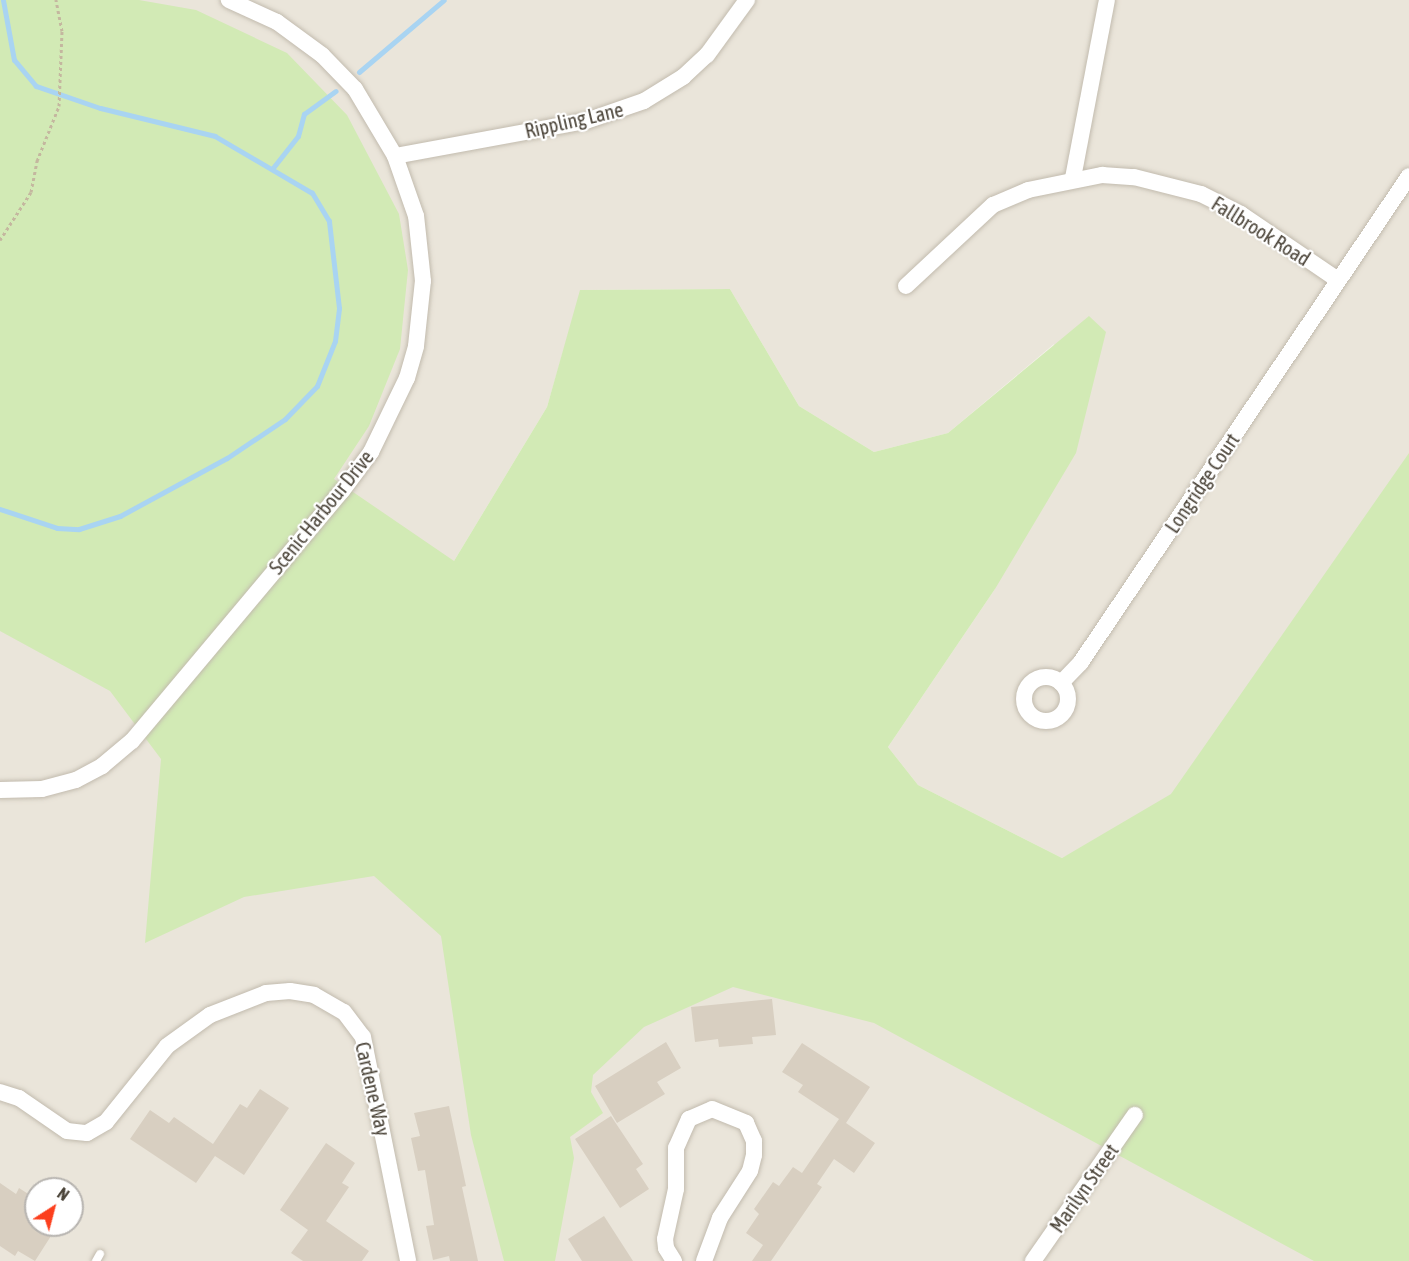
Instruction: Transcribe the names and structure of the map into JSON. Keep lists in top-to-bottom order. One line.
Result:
{"streets":{"street":["Rippling Lane","Fallbrook Road","Longridge Court","Scenic Harbour Drive","Cardene Way","Marilyn Street"]},"crossings":[["Rippling Lane","Scenic Harbour Drive"],["Fallbrook Road","Longridge Court"]],"north":"top right"}
